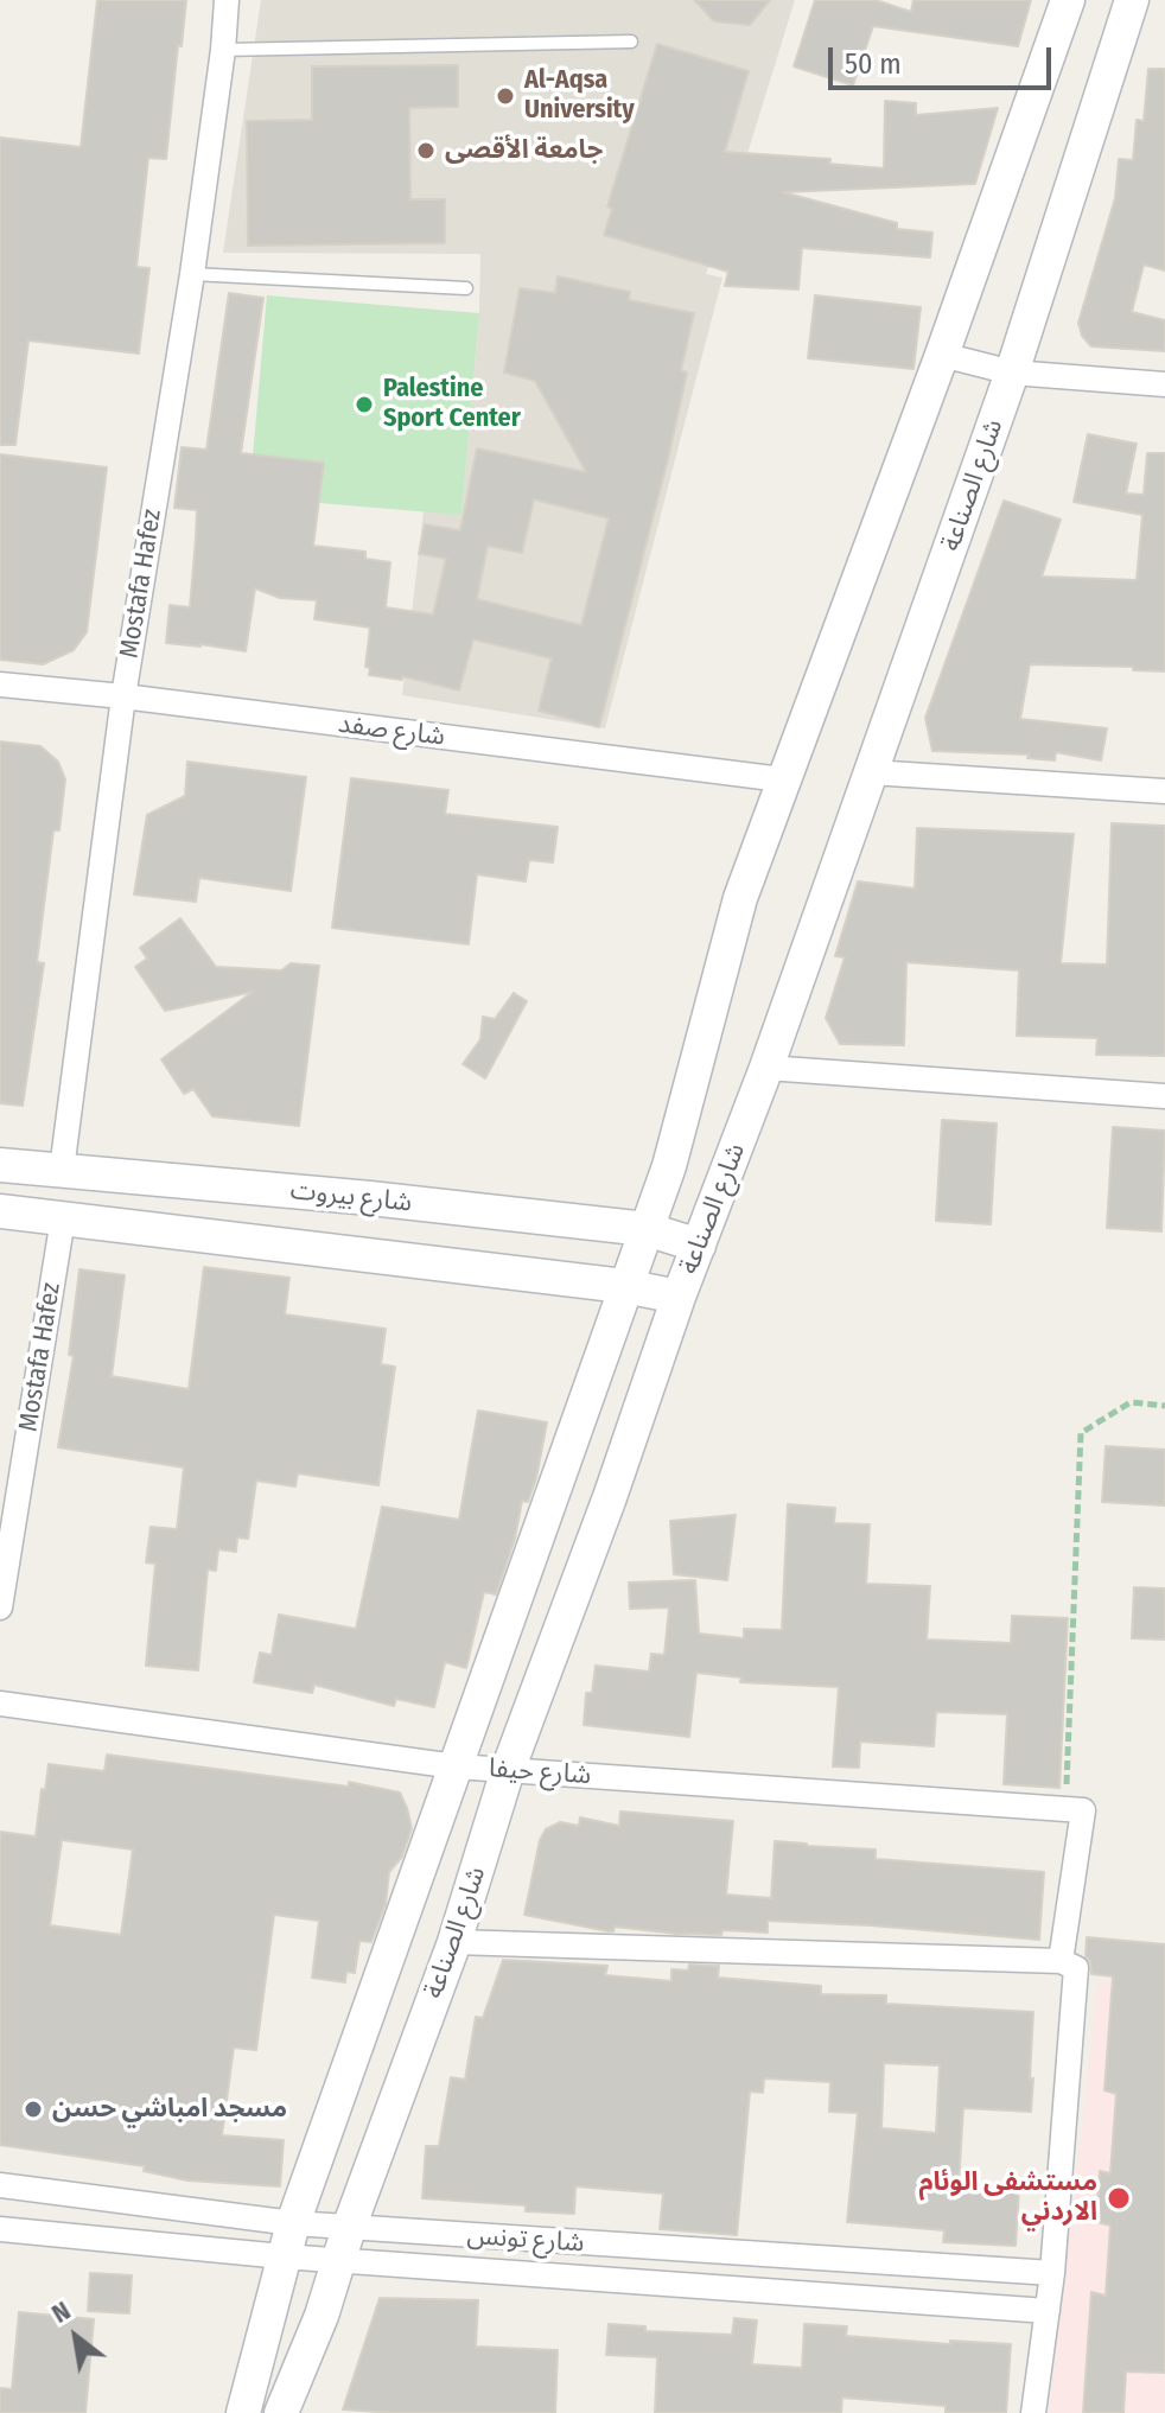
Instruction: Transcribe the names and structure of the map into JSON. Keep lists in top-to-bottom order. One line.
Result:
{"streets":{"main road":["شارع الصناعة","شارع بيروت"],"street":["Mostafa Hafez","شارع صفد","شارع حيفا","شارع تونس"]},"crossings":[["شارع الصناعة","شارع صفد"],["شارع الصناعة","شارع بيروت"],["شارع الصناعة","شارع حيفا"],["شارع الصناعة","شارع تونس"],["Mostafa Hafez","شارع صفد"],["Mostafa Hafez","شارع بيروت"]],"places":["Al-Aqsa University","جامعة الأقصى","Palestine Sport Center","مسجد امباشي حسن","مستشفى الوئام الاردني"],"scale_bar":"50 m","north":"top left"}
